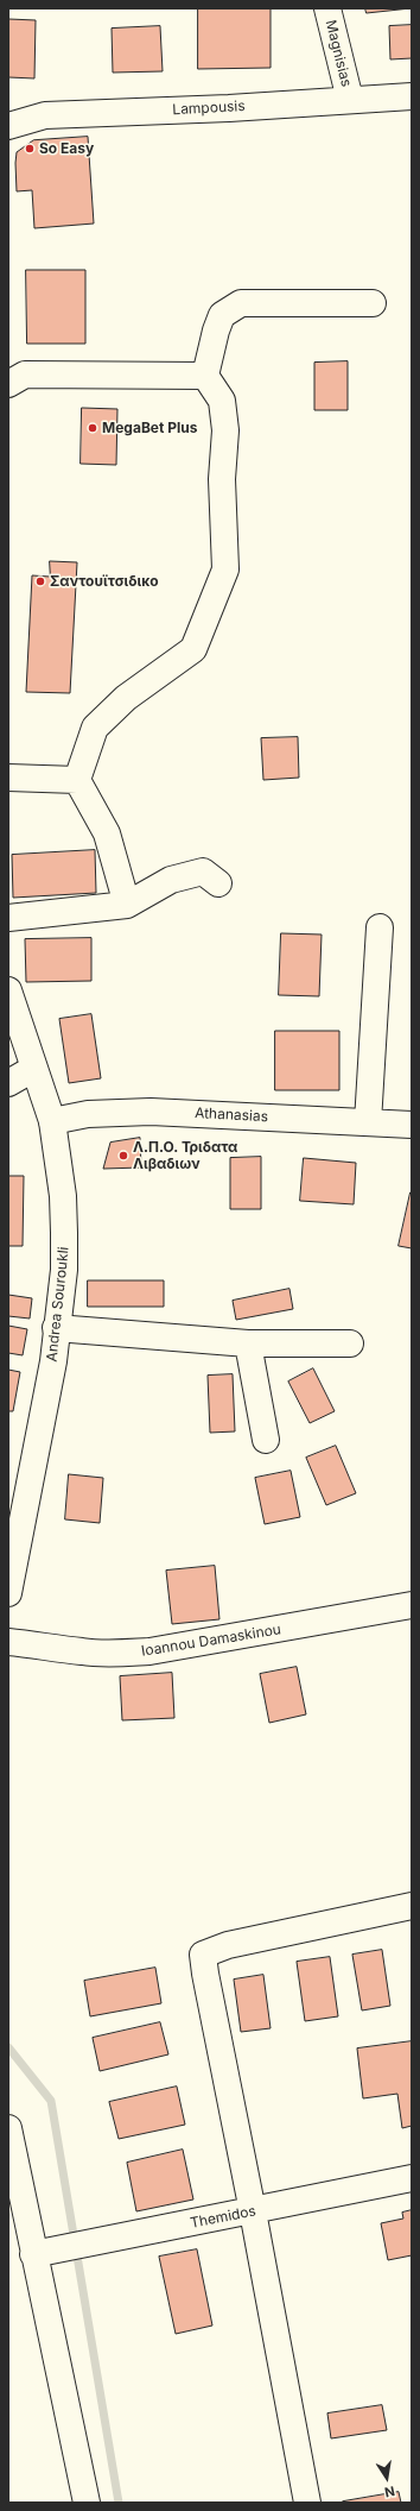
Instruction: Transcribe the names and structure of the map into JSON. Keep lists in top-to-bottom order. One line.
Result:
{"streets":{"street":["Magnisias","Lampousis","Athanasias","Andrea Souroukli","Ioannou Damaskinou","Themidos"]},"crossings":[["Magnisias","Lampousis"],["Athanasias","Andrea Souroukli"]],"places":["So Easy","MegaBet Plus","Σαντουϊτσιδικο","Λ.Π.Ο. Τριδατα Λιβαδιων"],"north":"bottom"}
